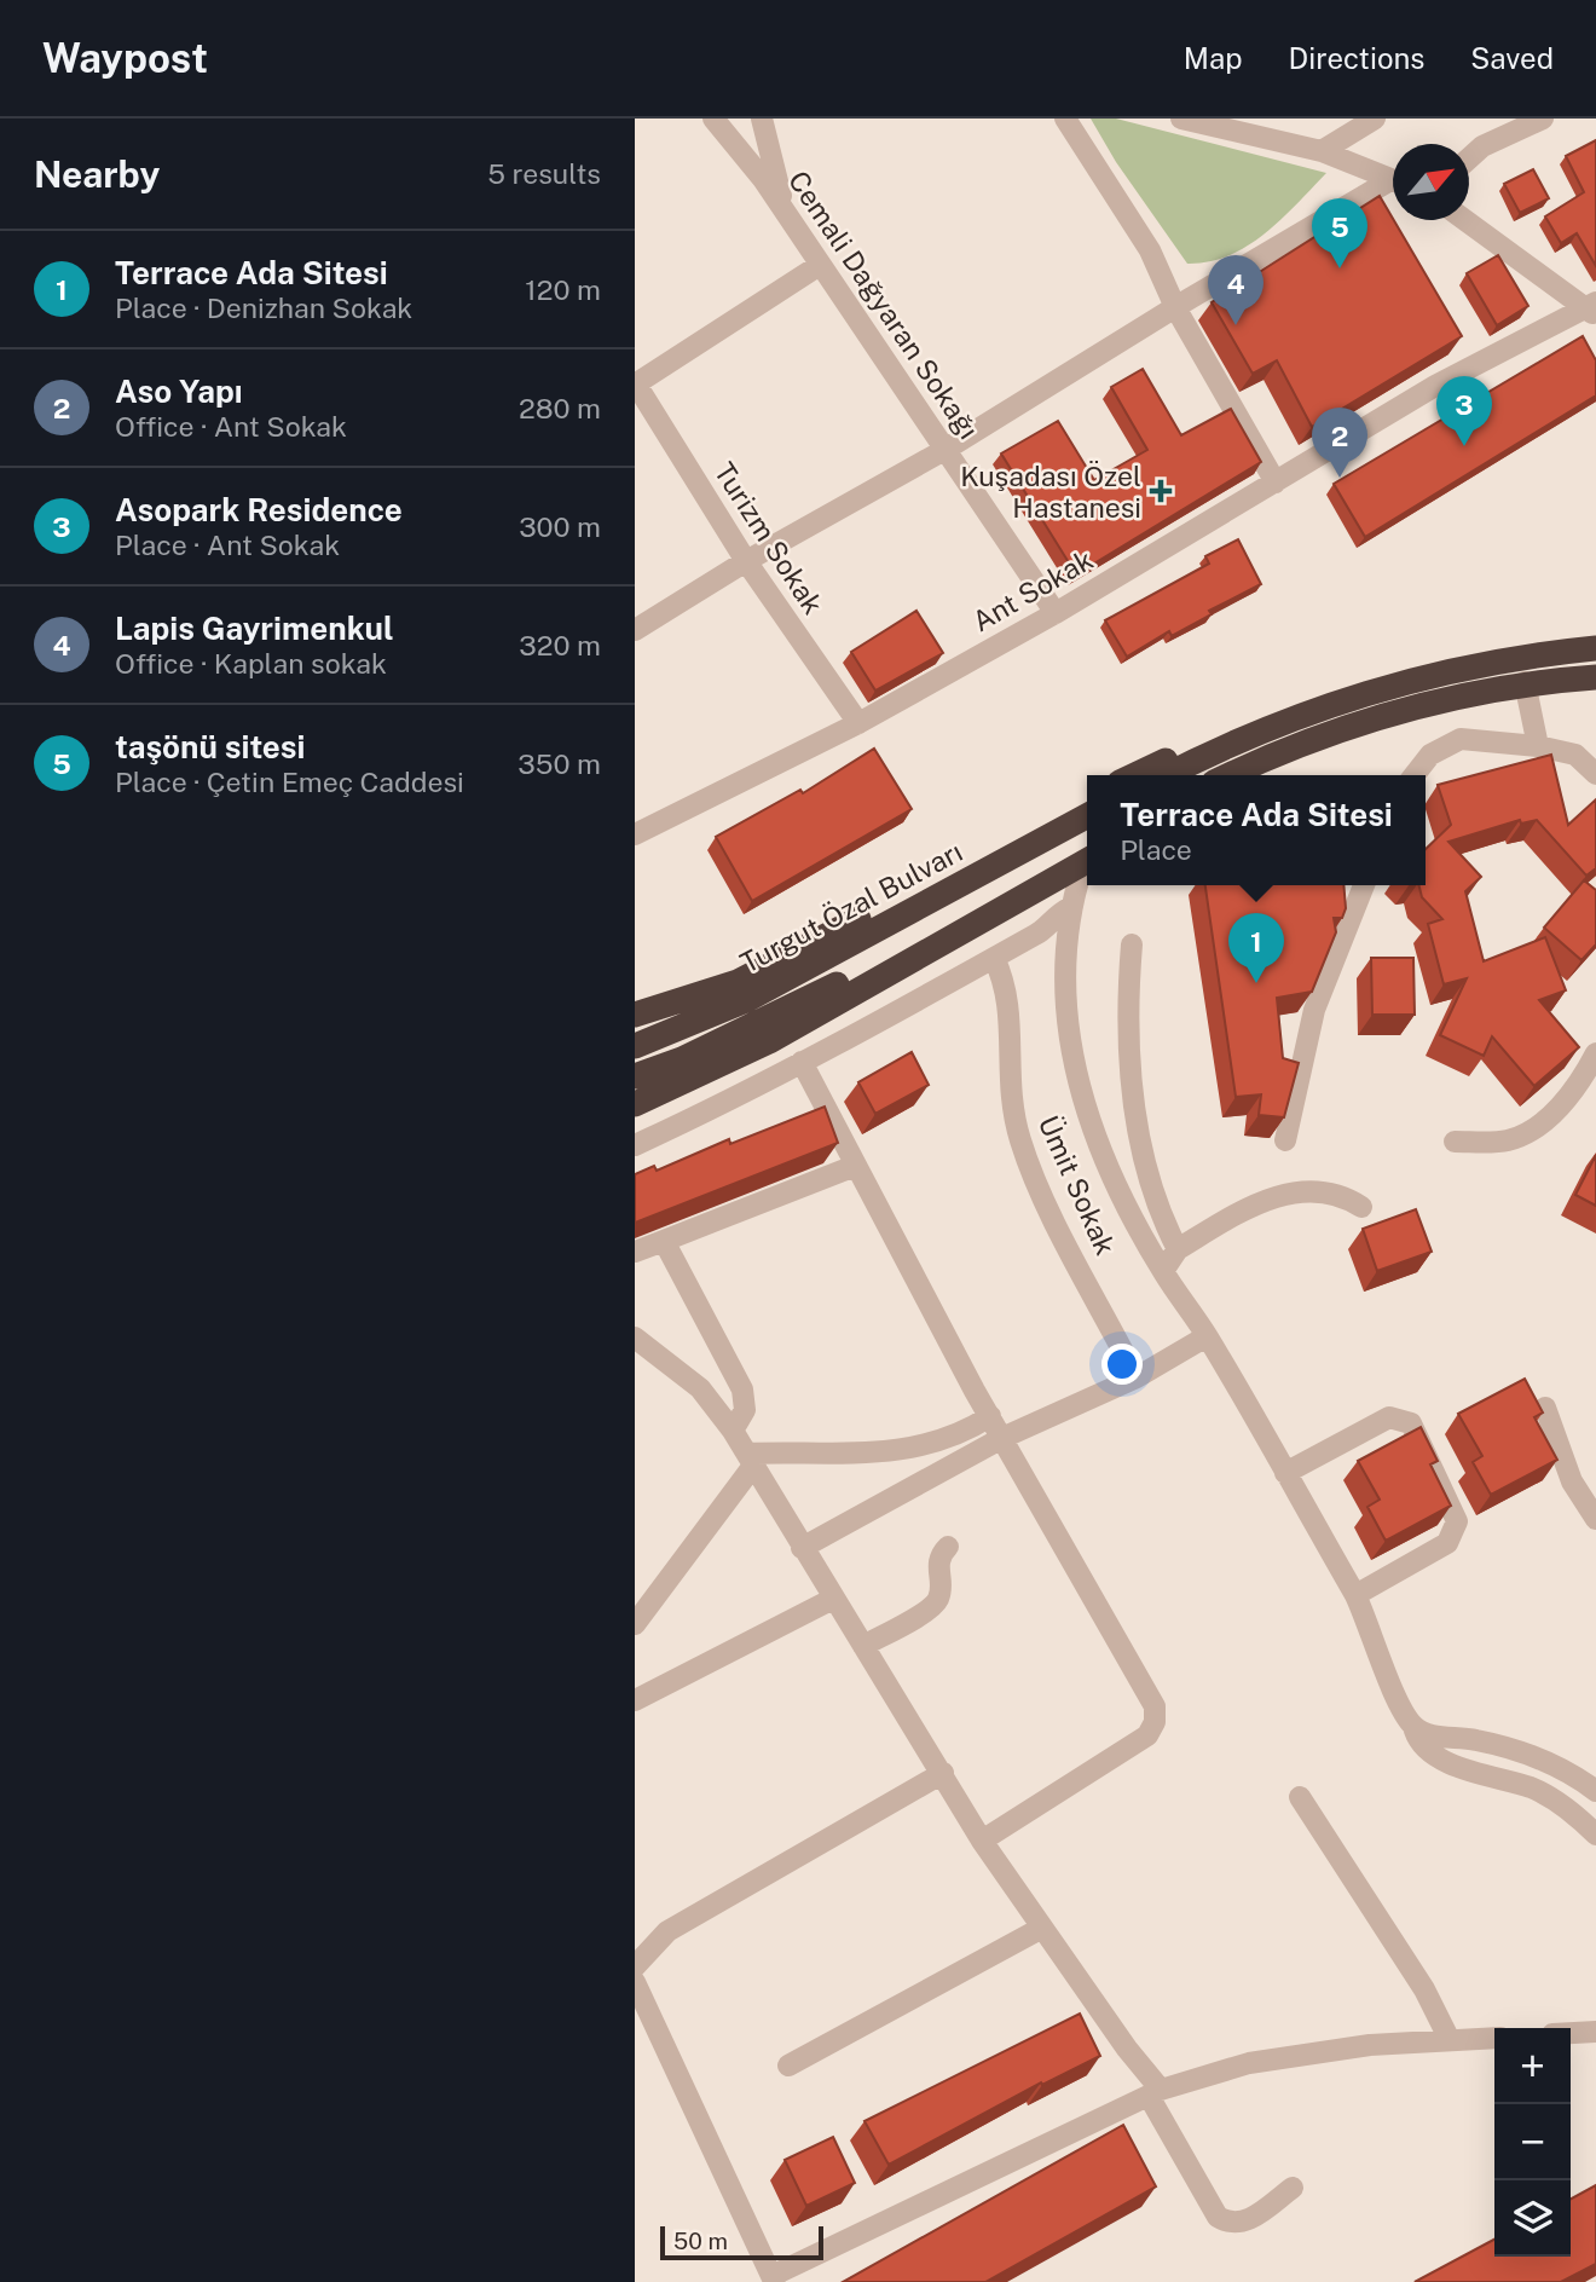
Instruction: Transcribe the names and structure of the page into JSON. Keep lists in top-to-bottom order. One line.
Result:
{"streets":{"highway":["Turgut Özal Bulvarı"],"street":["Cemali Dağyaran Sokağı","Turizm Sokak","Ant Sokak","Ümit Sokak"]},"crossings":[["Cemali Dağyaran Sokağı","Ant Sokak"],["Turizm Sokak","Ant Sokak"]],"places":{"health":["Kuşadası Özel Hastanesi"]},"scale_bar":"50 m","north":"top right","page":{"header":"Waypost","nav":["Map","Directions","Saved"],"heading":["Nearby","5 results"],"pins":["5","4","3","2","1"],"list":[{"mark":"1","name":"Terrace Ada Sitesi","note":"Place · Denizhan Sokak","value":"120 m"},{"mark":"2","name":"Aso Yapı","note":"Office · Ant Sokak","value":"280 m"},{"mark":"3","name":"Asopark Residence","note":"Place · Ant Sokak","value":"300 m"},{"mark":"4","name":"Lapis Gayrimenkul","note":"Office · Kaplan sokak","value":"320 m"},{"mark":"5","name":"taşönü sitesi","note":"Place · Çetin Emeç Caddesi","value":"350 m"}],"popup":["Terrace Ada Sitesi","Place"],"map_buttons":["+","−"],"scale":"50 m"}}
